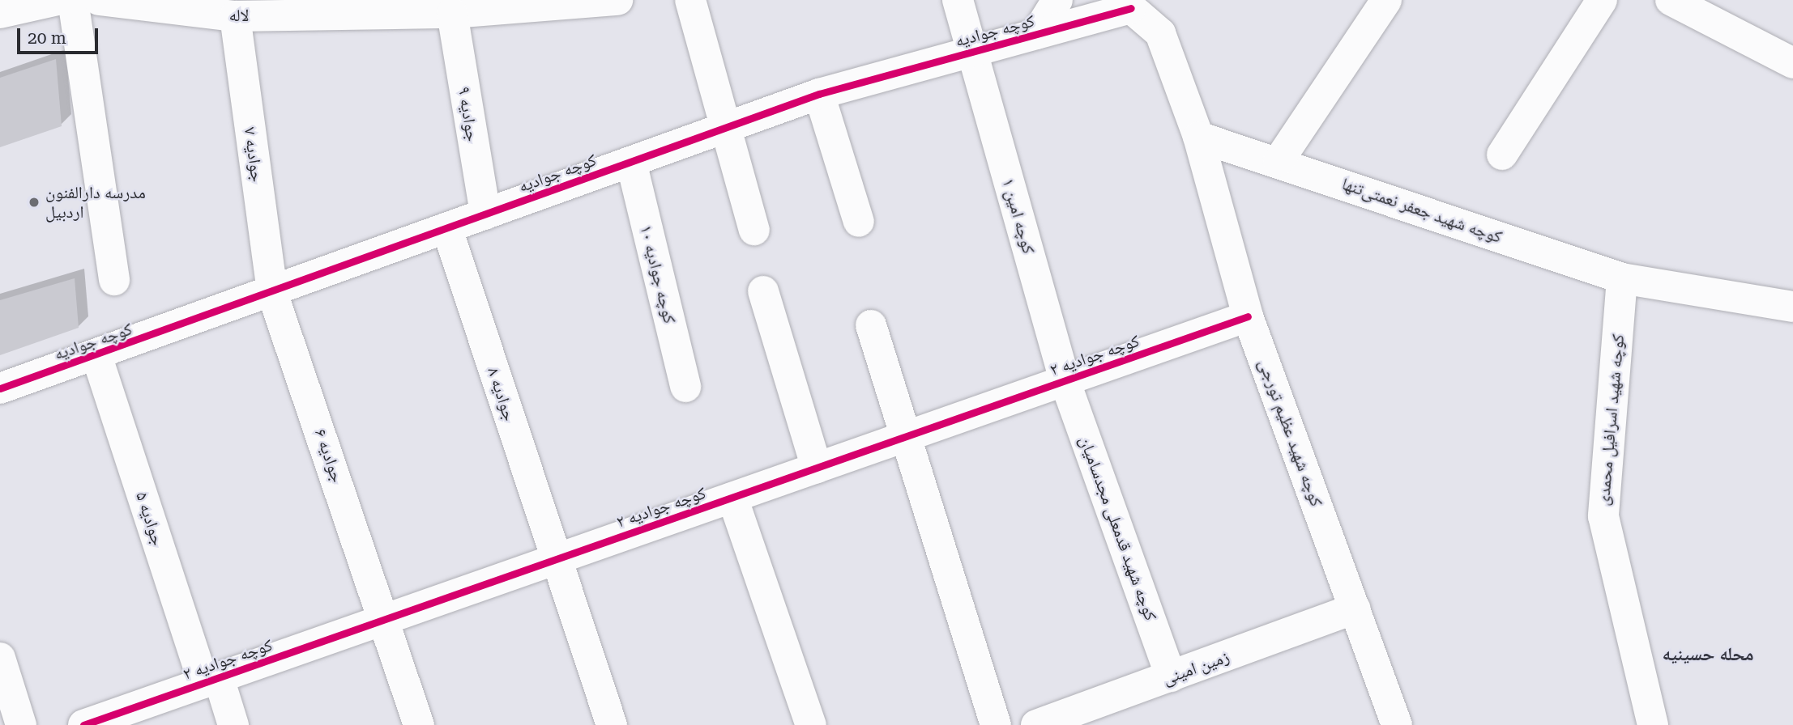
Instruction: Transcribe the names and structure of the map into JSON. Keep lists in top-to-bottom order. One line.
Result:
{"streets":{"street":["لاله","کوچه جوادیه","جوادیه ۹","جوادیه ۷","کوچه شهید جعفر نعمتی‌تنها","کوچه امین ۱","کوچه جوادیه ۱۰","کوچه جوادیه ۲","جوادیه ۸","کوچه شهید اسرافیل محمدی","کوچه شهید عظیم تورجی","جوادیه ۶","جوادیه ۵","کوچه شهید قدمعلی مجدسامیان","زمین امینی"]},"crossings":[["لاله","جوادیه ۹"],["لاله","جوادیه ۷"],["کوچه جوادیه","جوادیه ۹"],["کوچه جوادیه","جوادیه ۷"],["کوچه جوادیه","کوچه امین ۱"],["کوچه جوادیه","کوچه جوادیه ۱۰"],["کوچه جوادیه","جوادیه ۸"],["کوچه جوادیه","جوادیه ۶"],["کوچه جوادیه","جوادیه ۵"],["جوادیه ۷","جوادیه ۶"],["کوچه شهید جعفر نعمتی‌تنها","کوچه شهید اسرافیل محمدی"],["کوچه شهید جعفر نعمتی‌تنها","کوچه شهید عظیم تورجی"],["کوچه امین ۱","کوچه جوادیه ۲"],["کوچه امین ۱","کوچه شهید قدمعلی مجدسامیان"],["کوچه جوادیه ۲","جوادیه ۸"],["کوچه جوادیه ۲","کوچه شهید عظیم تورجی"],["کوچه جوادیه ۲","جوادیه ۶"],["کوچه جوادیه ۲","جوادیه ۵"],["کوچه جوادیه ۲","کوچه شهید قدمعلی مجدسامیان"],["کوچه شهید عظیم تورجی","زمین امینی"],["کوچه شهید قدمعلی مجدسامیان","زمین امینی"]],"districts":["محله حسینیه"],"places":["مدرسه دارالفنون اردبیل"],"scale_bar":"20 m"}
